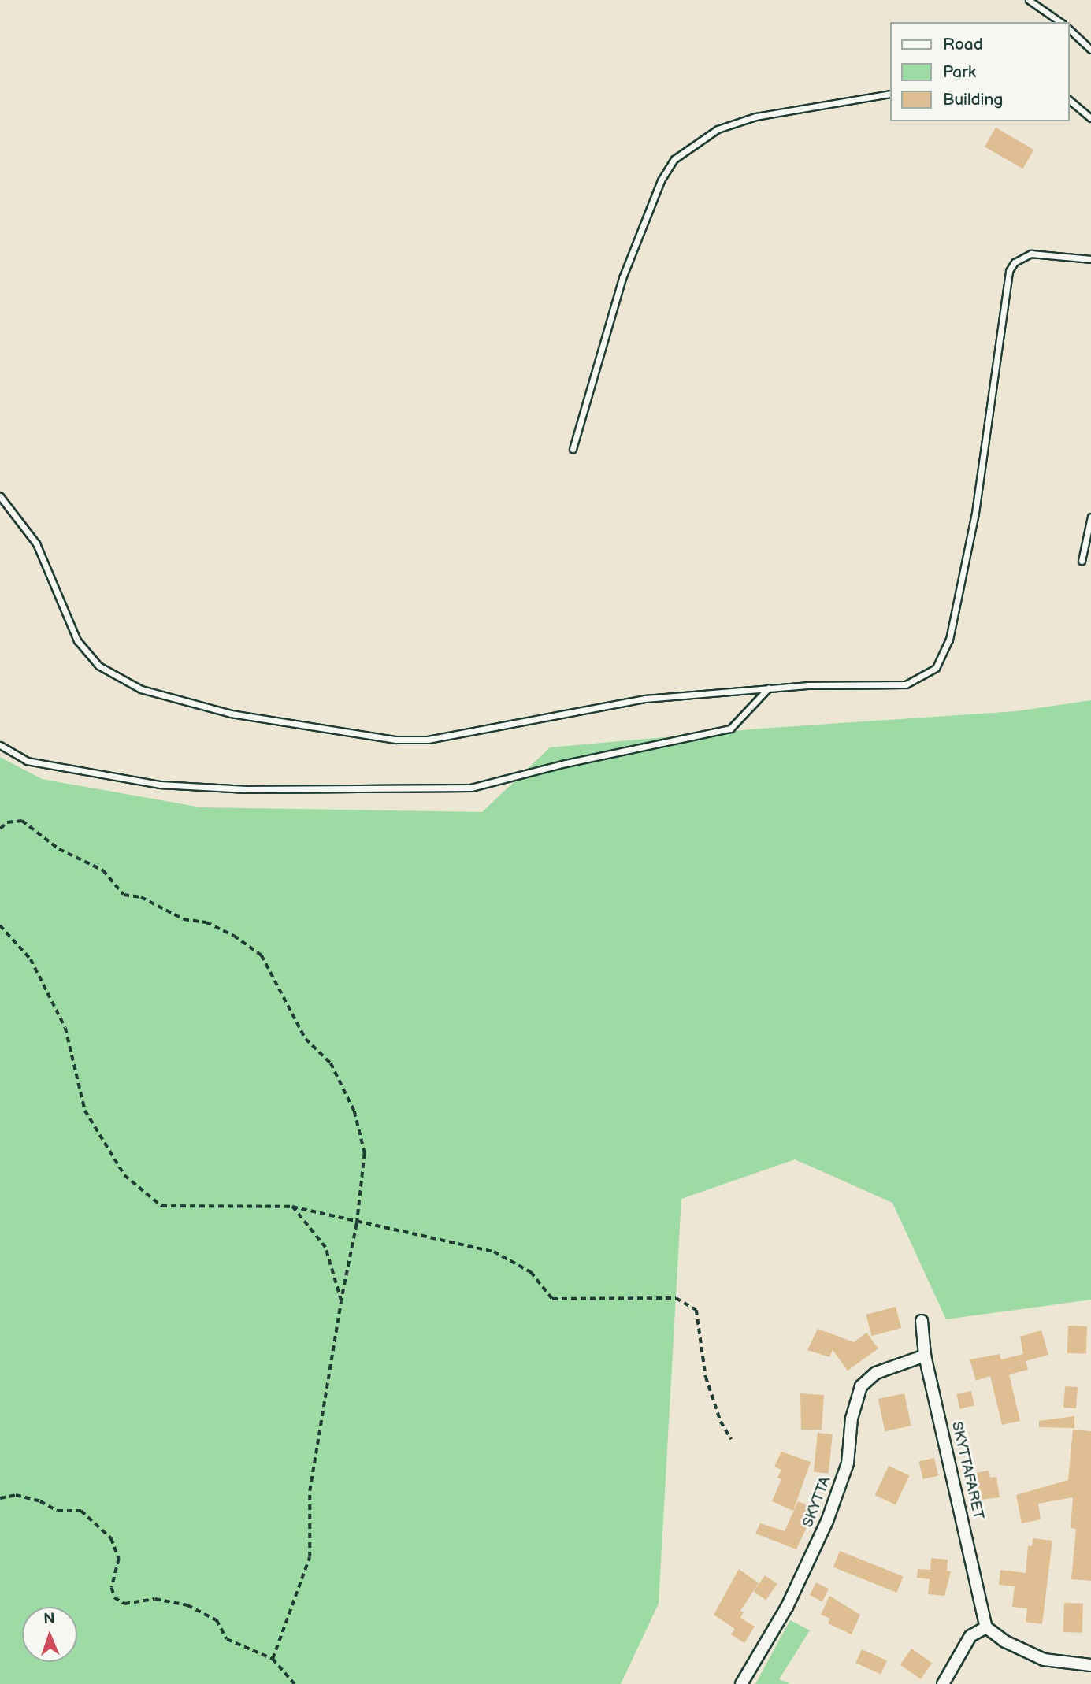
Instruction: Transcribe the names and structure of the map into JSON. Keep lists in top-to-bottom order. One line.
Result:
{"streets":{"street":["SKYTTAFARET","SKYTTA"]},"crossings":[["SKYTTAFARET","SKYTTA"]],"legend":["Road","Park","Building"],"north":"top"}
